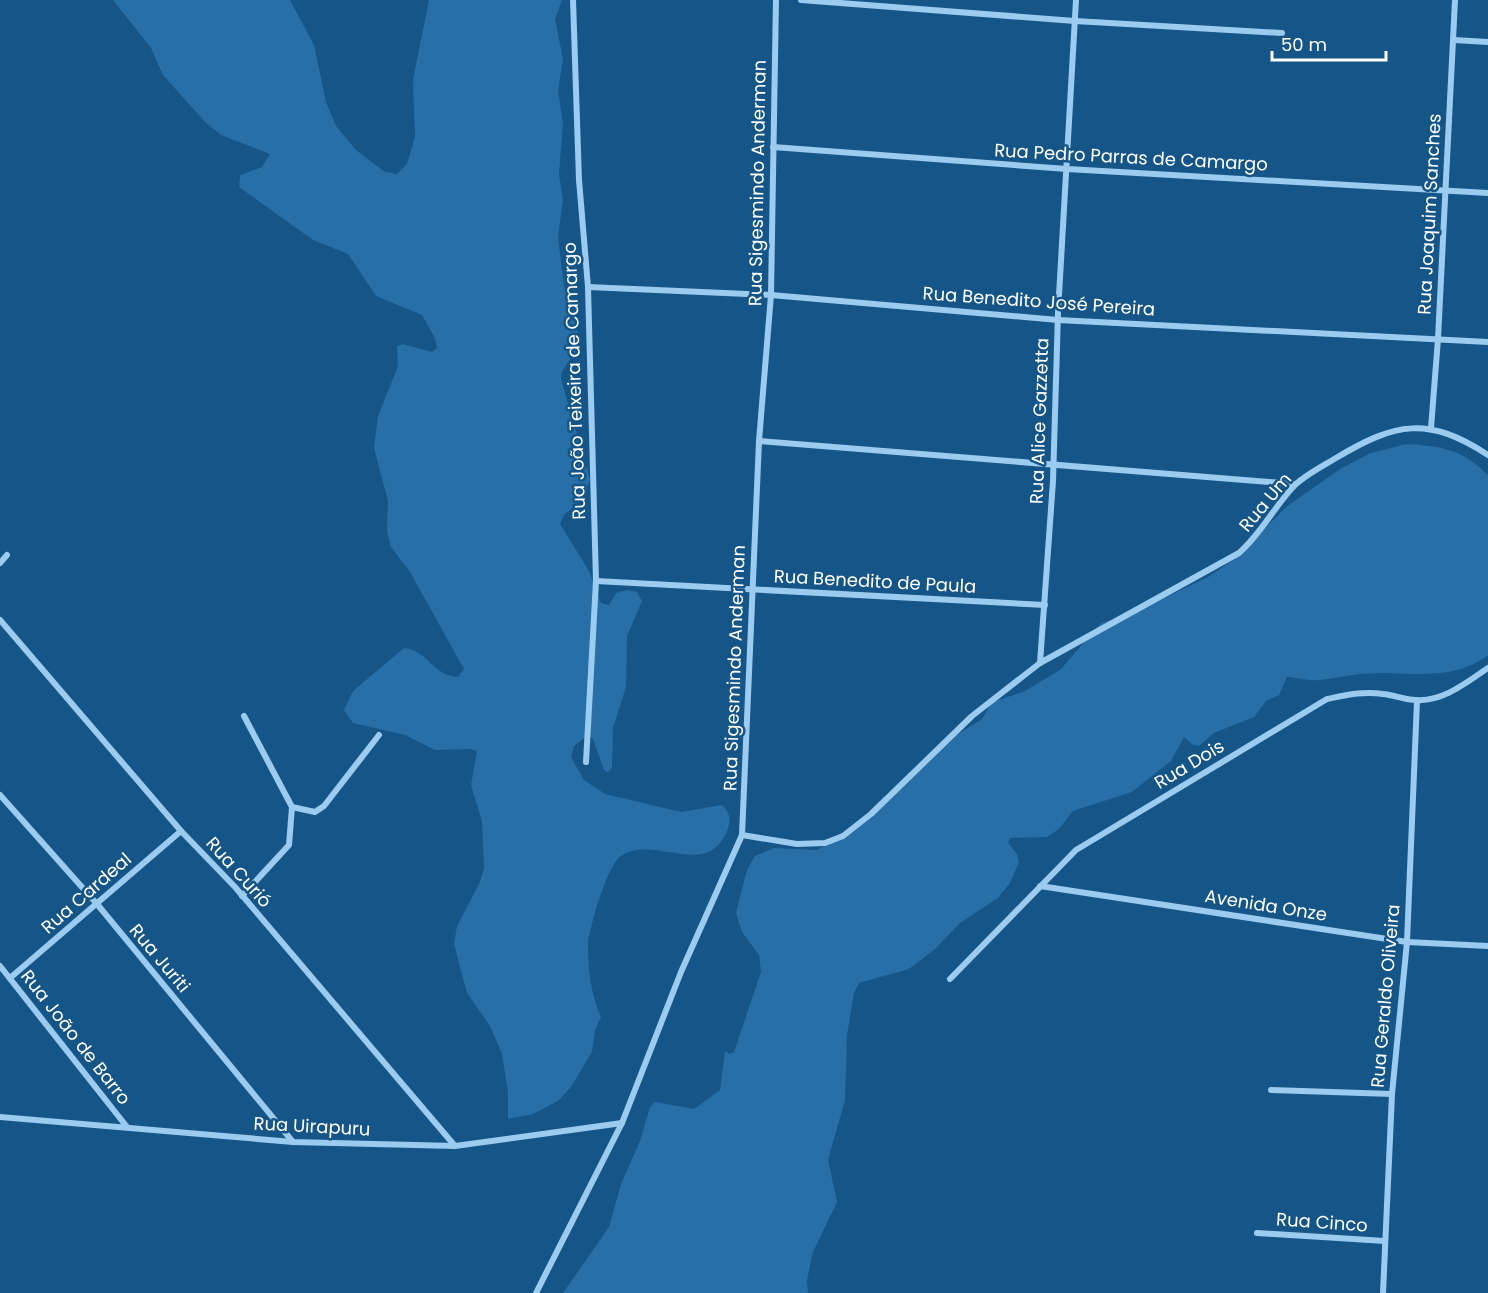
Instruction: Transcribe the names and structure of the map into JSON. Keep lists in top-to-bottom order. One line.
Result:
{"streets":{"street":["Rua Pedro Parras de Camargo","Rua Sigesmindo Anderman","Rua Joaquim Sanches","Rua Benedito José Pereira","Rua João Teixeira de Camargo","Rua Alice Gazzetta","Rua Um","Rua Benedito de Paula","Rua Dois","Rua Curió","Rua Cardeal","Avenida Onze","Rua Juriti","Rua Geraldo Oliveira","Rua João de Barro","Rua Uirapuru","Rua Cinco"]},"crossings":[["Rua Pedro Parras de Camargo","Rua Sigesmindo Anderman"],["Rua Pedro Parras de Camargo","Rua Joaquim Sanches"],["Rua Pedro Parras de Camargo","Rua Alice Gazzetta"],["Rua Sigesmindo Anderman","Rua Benedito José Pereira"],["Rua Sigesmindo Anderman","Rua Um"],["Rua Sigesmindo Anderman","Rua Benedito de Paula"],["Rua Sigesmindo Anderman","Rua Uirapuru"],["Rua Joaquim Sanches","Rua Benedito José Pereira"],["Rua Joaquim Sanches","Rua Um"],["Rua Benedito José Pereira","Rua João Teixeira de Camargo"],["Rua Benedito José Pereira","Rua Alice Gazzetta"],["Rua João Teixeira de Camargo","Rua Benedito de Paula"],["Rua Alice Gazzetta","Rua Um"],["Rua Alice Gazzetta","Rua Benedito de Paula"],["Rua Dois","Avenida Onze"],["Rua Dois","Rua Geraldo Oliveira"],["Rua Curió","Rua Cardeal"],["Rua Curió","Rua Uirapuru"],["Rua Cardeal","Rua Juriti"],["Rua Cardeal","Rua João de Barro"],["Avenida Onze","Rua Geraldo Oliveira"],["Rua Juriti","Rua Uirapuru"],["Rua Geraldo Oliveira","Rua Cinco"],["Rua João de Barro","Rua Uirapuru"]],"scale_bar":"50 m"}
